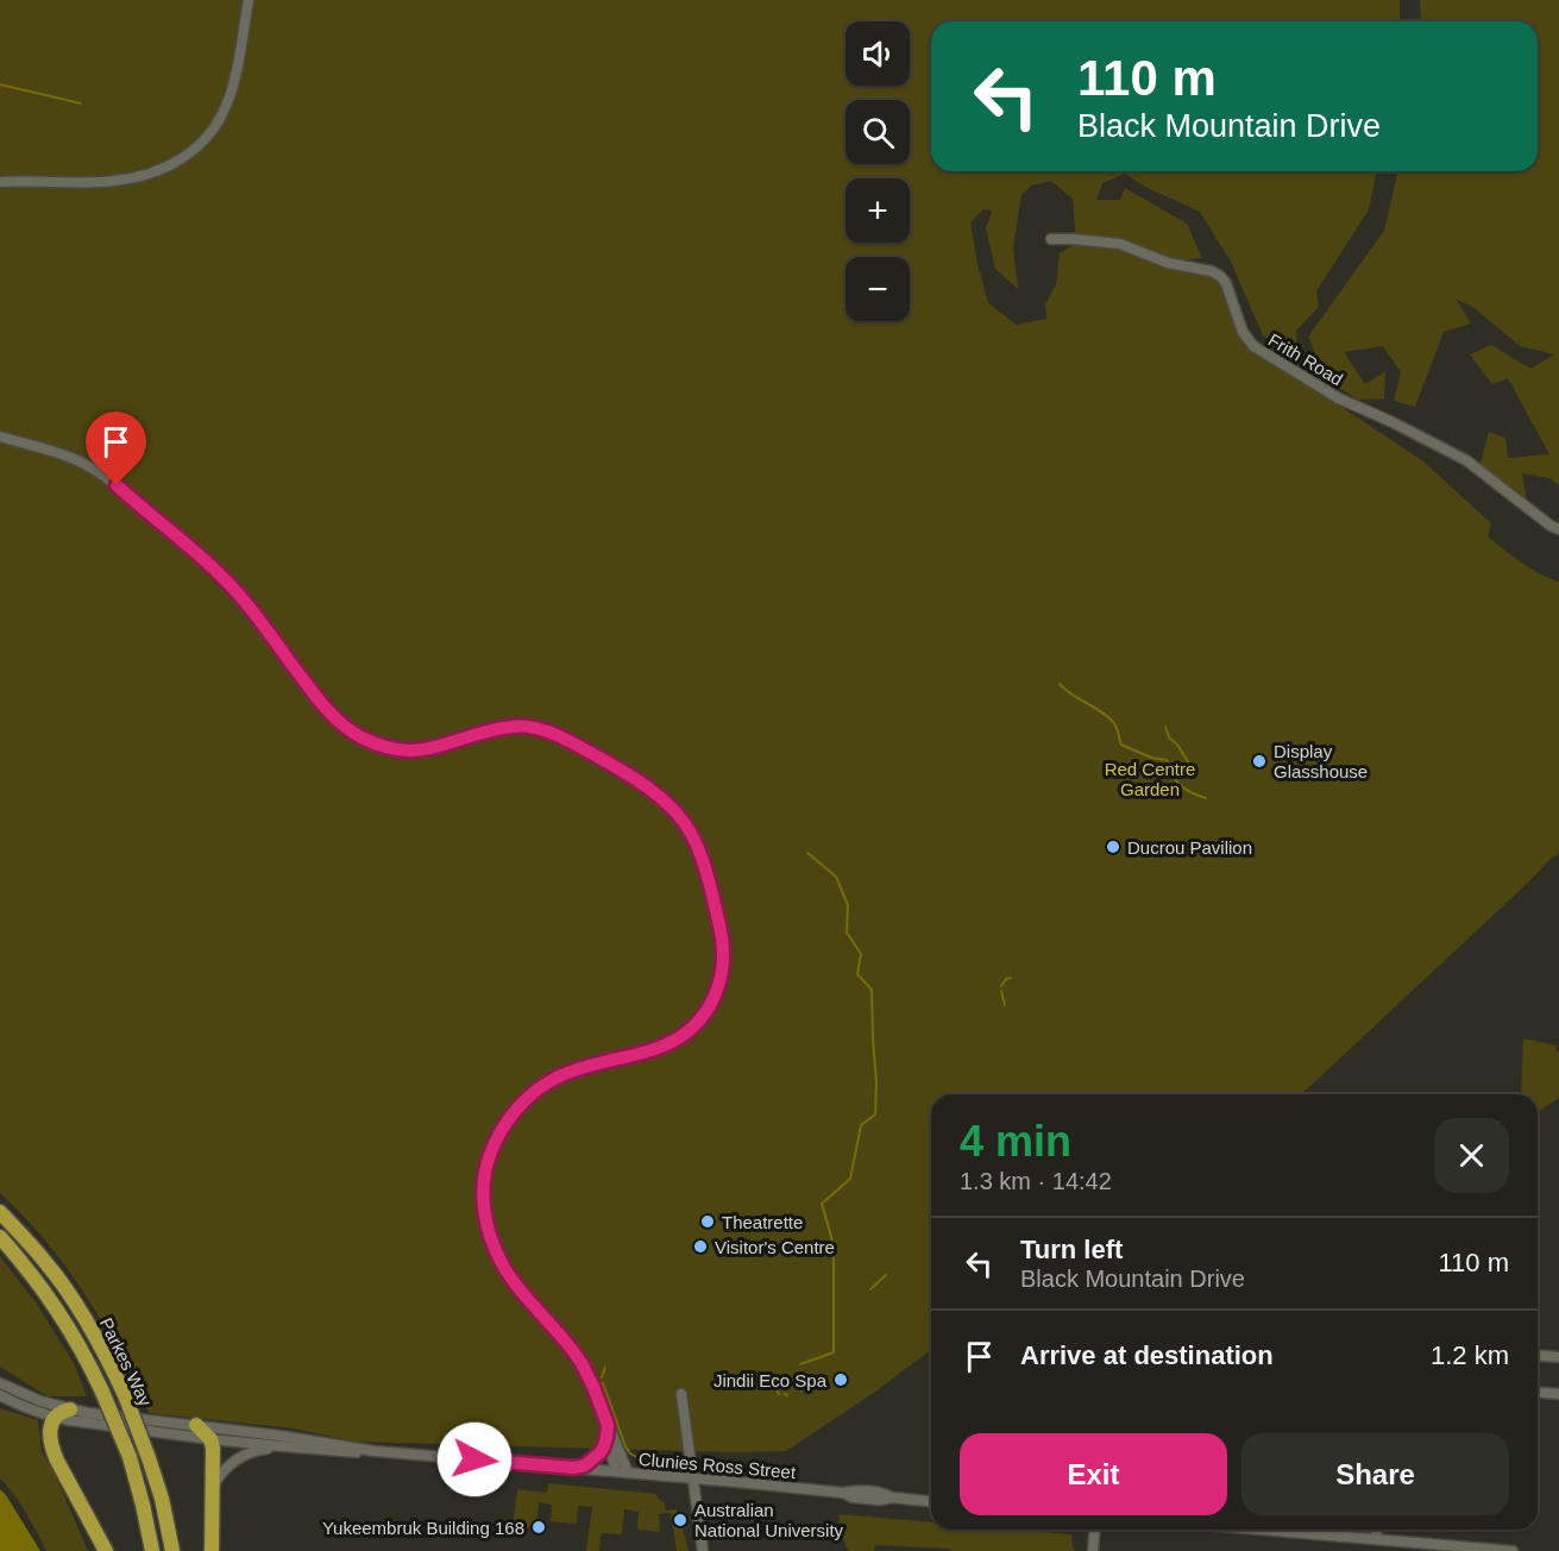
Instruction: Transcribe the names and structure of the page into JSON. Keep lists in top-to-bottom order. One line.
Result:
{"streets":{"highway":["Parkes Way"],"street":["Frith Road","Clunies Ross Street"]},"parks":["Red Centre Garden"],"places":["Display Glasshouse","Ducrou Pavilion","Theatrette","Visitor's Centre","Jindii Eco Spa","Australian National University","Yukeembruk Building 168"],"page":{"map_buttons":["+","−"],"turn":["110 m","Black Mountain Drive"],"heading":["4 min","1.3 km · 14:42"],"list":[{"name":"Turn left","note":"Black Mountain Drive","value":"110 m"},{"name":"Arrive at destination","value":"1.2 km"}],"buttons":["Exit","Share"]}}
